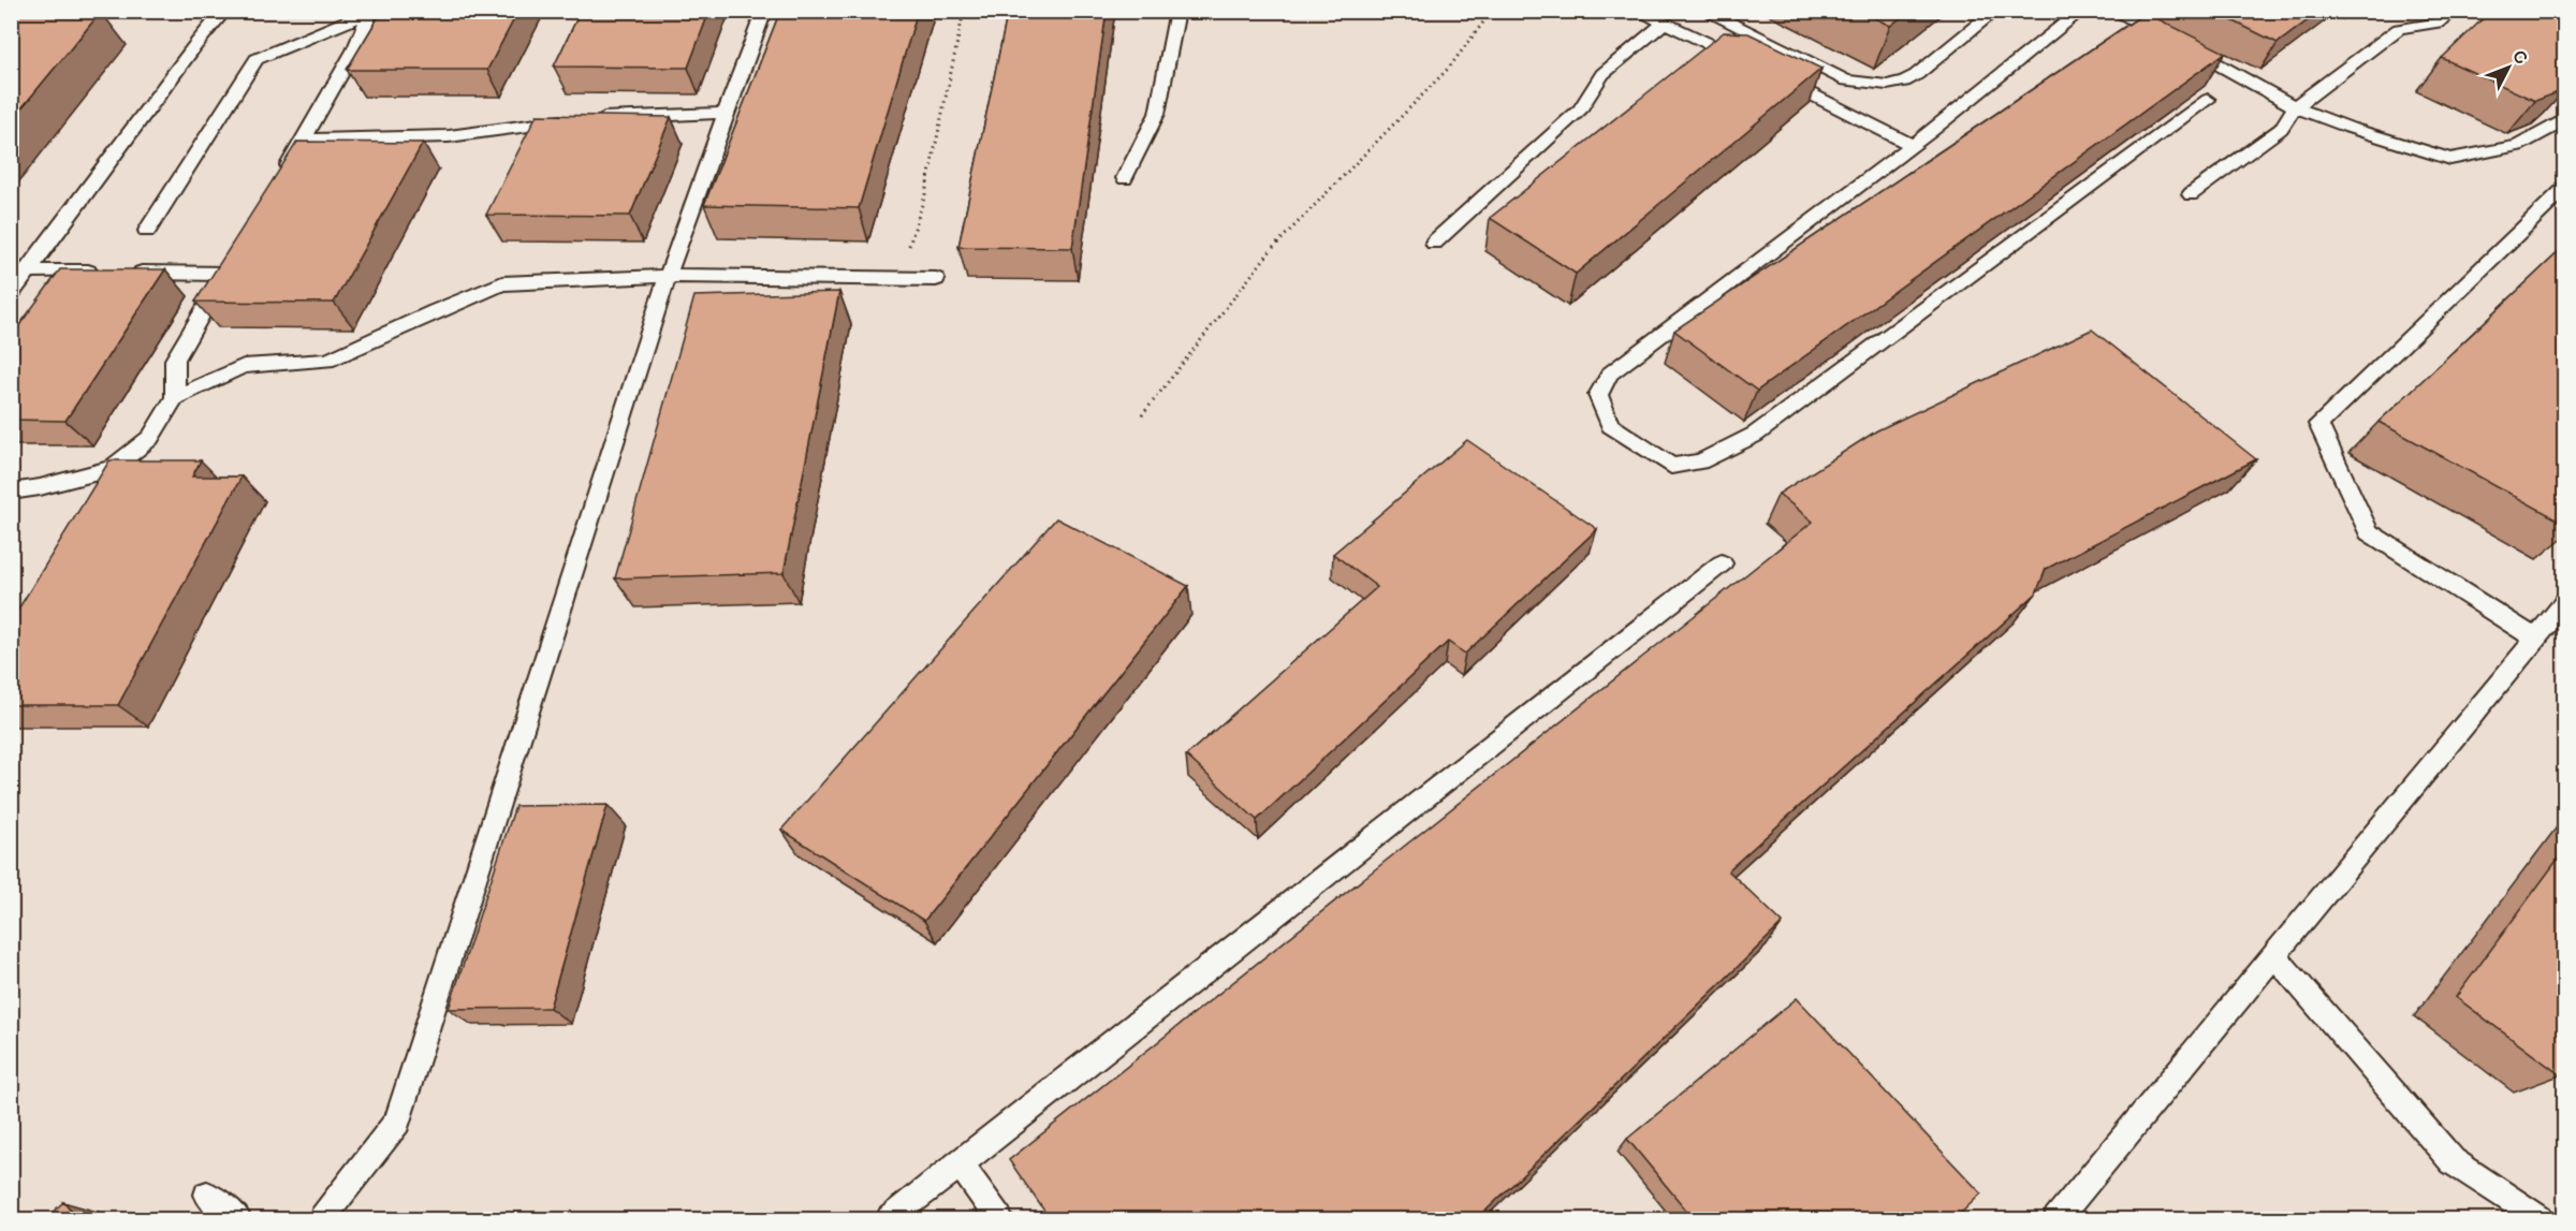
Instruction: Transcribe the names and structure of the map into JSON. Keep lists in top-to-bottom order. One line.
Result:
{"north":"top right"}
